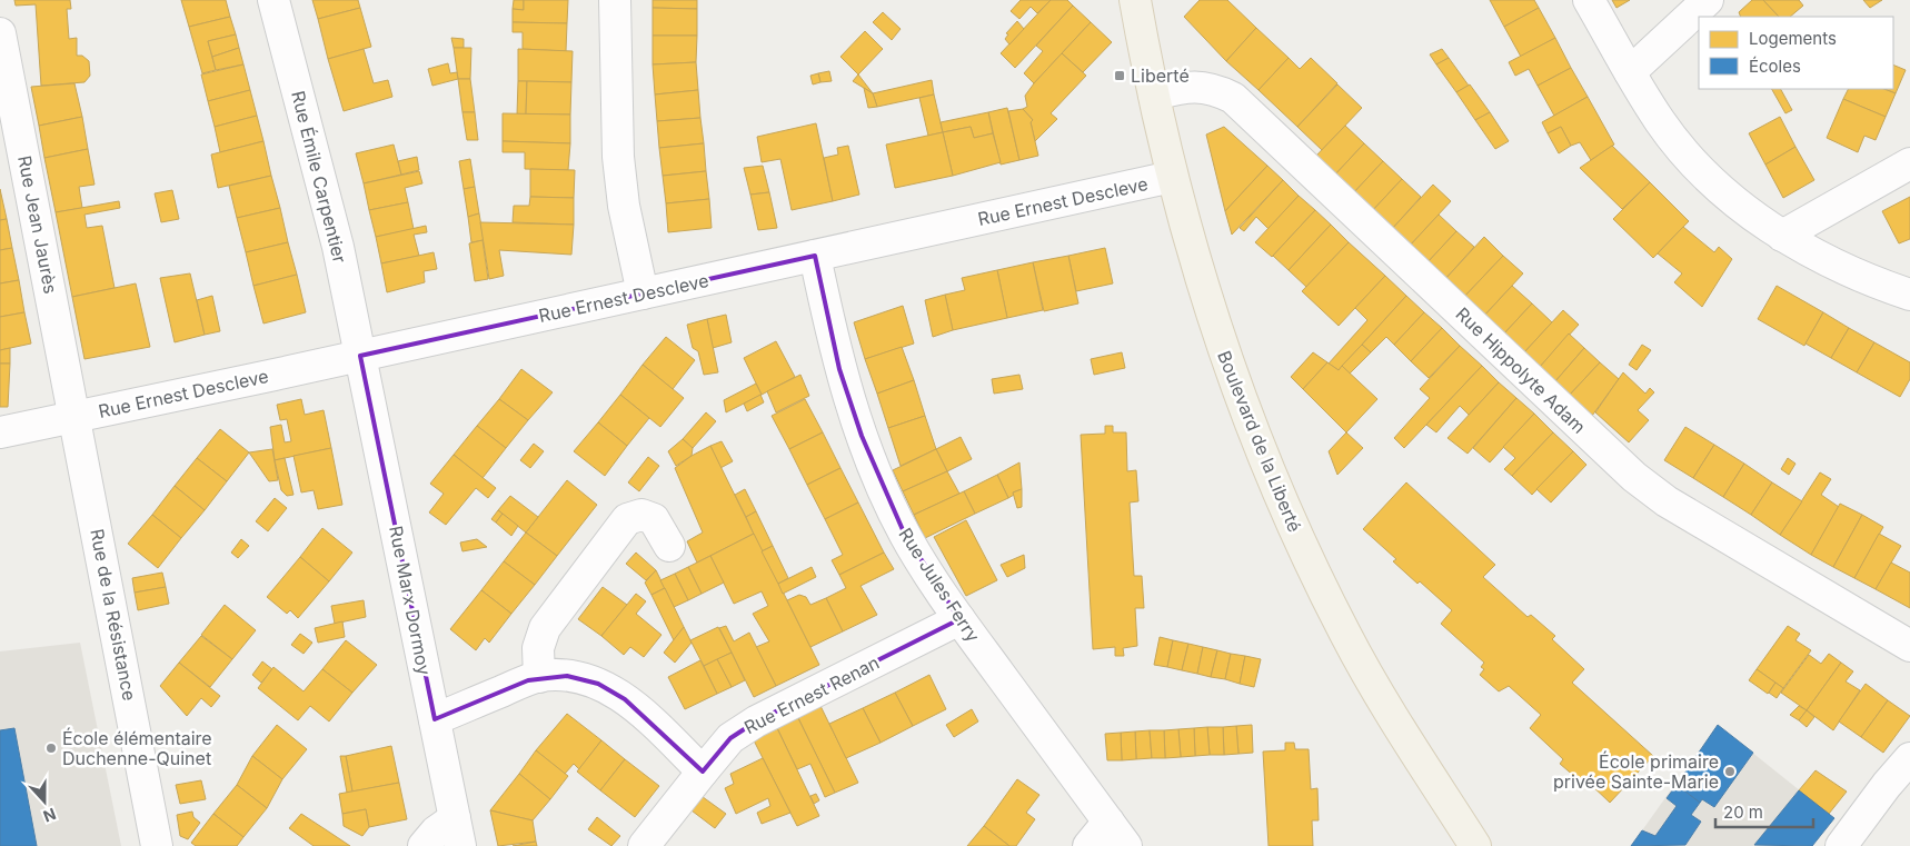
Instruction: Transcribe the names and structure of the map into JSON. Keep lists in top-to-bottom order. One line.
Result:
{"streets":{"main road":["Boulevard de la Liberté"],"street":["Rue Émile Carpentier","Rue Ernest Descleve","Rue Jean Jaurès","Rue Hippolyte Adam","Rue Jules Ferry","Rue Marx Dormoy","Rue de la Résistance","Rue Ernest Renan"]},"crossings":[["Rue Émile Carpentier","Rue Ernest Descleve"],["Rue Émile Carpentier","Rue Marx Dormoy"],["Rue Ernest Descleve","Rue Jean Jaurès"],["Rue Ernest Descleve","Boulevard de la Liberté"],["Rue Ernest Descleve","Rue Jules Ferry"],["Rue Ernest Descleve","Rue Marx Dormoy"],["Rue Ernest Descleve","Rue de la Résistance"],["Rue Jean Jaurès","Rue de la Résistance"],["Rue Hippolyte Adam","Boulevard de la Liberté"],["Rue Jules Ferry","Rue Ernest Renan"]],"places":{"transit":["Liberté"],"other":["École élémentaire Duchenne-Quinet","École primaire privée Sainte-Marie"]},"legend":["Logements","Écoles"],"scale_bar":"20 m","north":"bottom"}
